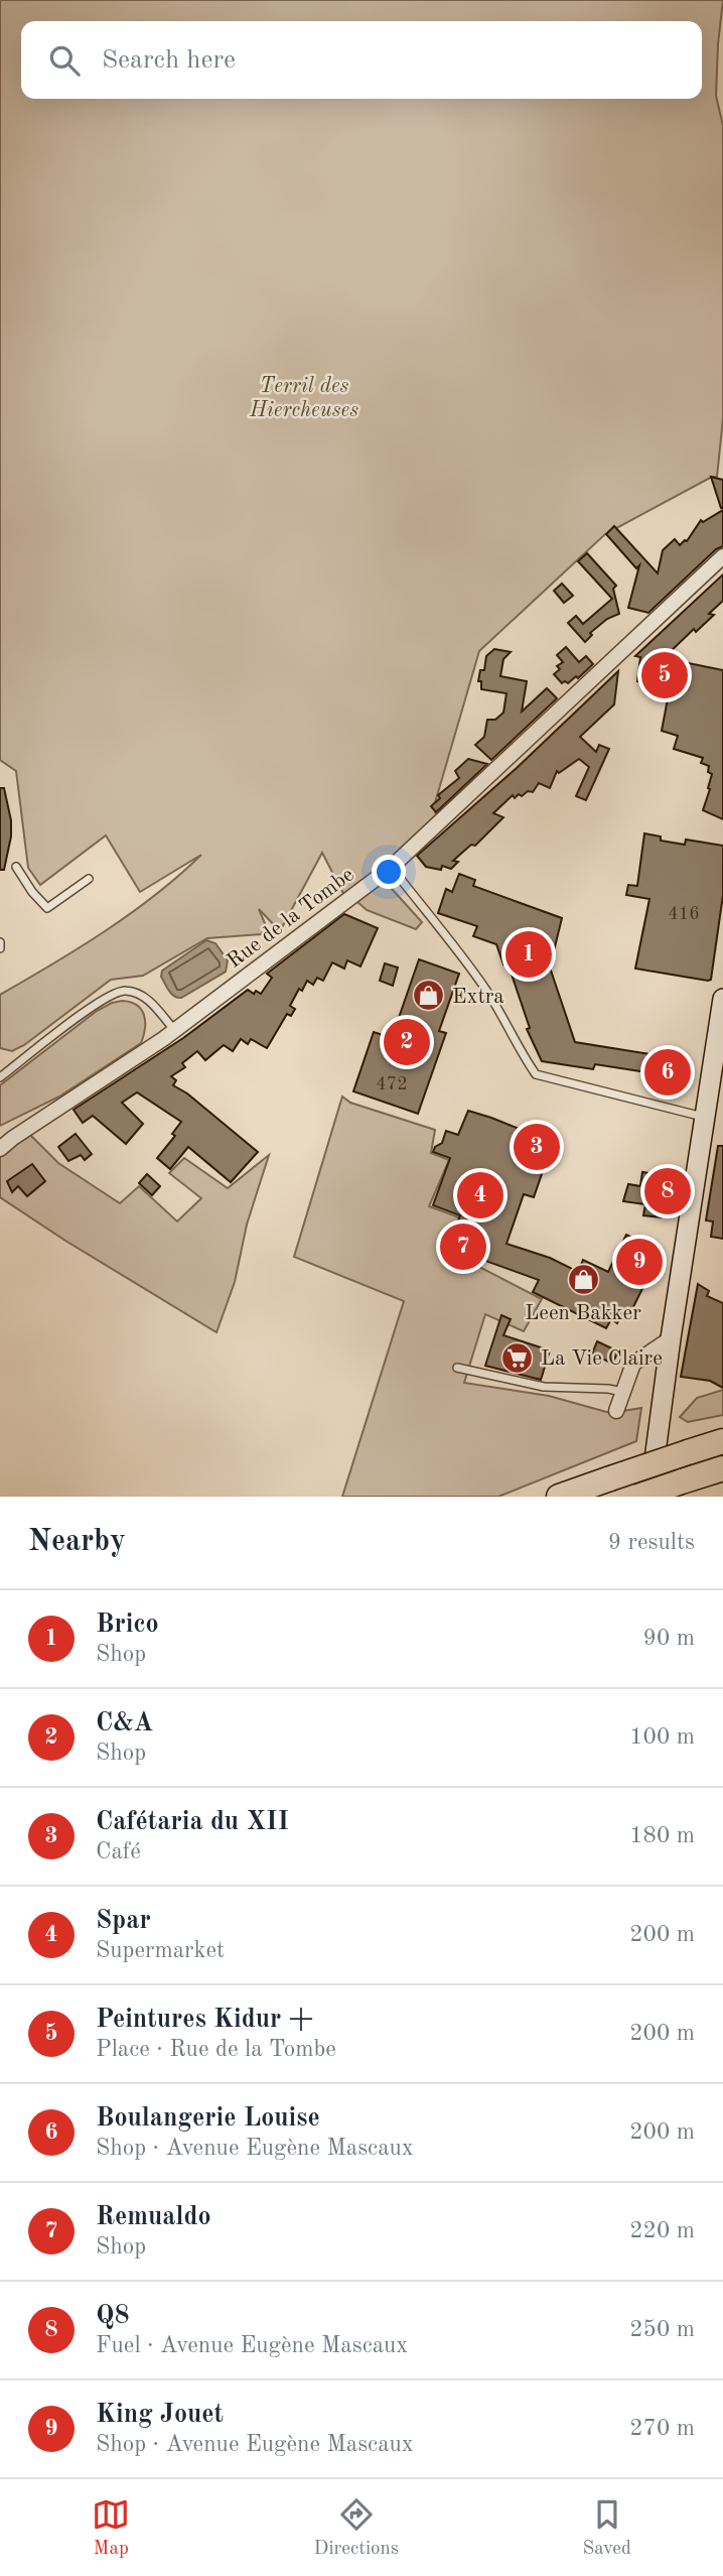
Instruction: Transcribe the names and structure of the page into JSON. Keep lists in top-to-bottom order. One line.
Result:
{"streets":{"street":["Rue de la Tombe"]},"parks":["Terril des Hiercheuses"],"places":{"shop":["Extra","Leen Bakker"],"supermarket":["La Vie Claire"]},"house_numbers":["416","472"],"page":{"search":"Search here","pins":["5","1","2","6","3","8","4","7","9"],"heading":["Nearby","9 results"],"list":[{"mark":"1","name":"Brico","note":"Shop","value":"90 m"},{"mark":"2","name":"C&A","note":"Shop","value":"100 m"},{"mark":"3","name":"Cafétaria du XII","note":"Café","value":"180 m"},{"mark":"4","name":"Spar","note":"Supermarket","value":"200 m"},{"mark":"5","name":"Peintures Kidur +","note":"Place · Rue de la Tombe","value":"200 m"},{"mark":"6","name":"Boulangerie Louise","note":"Shop · Avenue Eugène Mascaux","value":"200 m"},{"mark":"7","name":"Remualdo","note":"Shop","value":"220 m"},{"mark":"8","name":"Q8","note":"Fuel · Avenue Eugène Mascaux","value":"250 m"},{"mark":"9","name":"King Jouet","note":"Shop · Avenue Eugène Mascaux","value":"270 m"}],"nav":["Map","Directions","Saved"]}}
